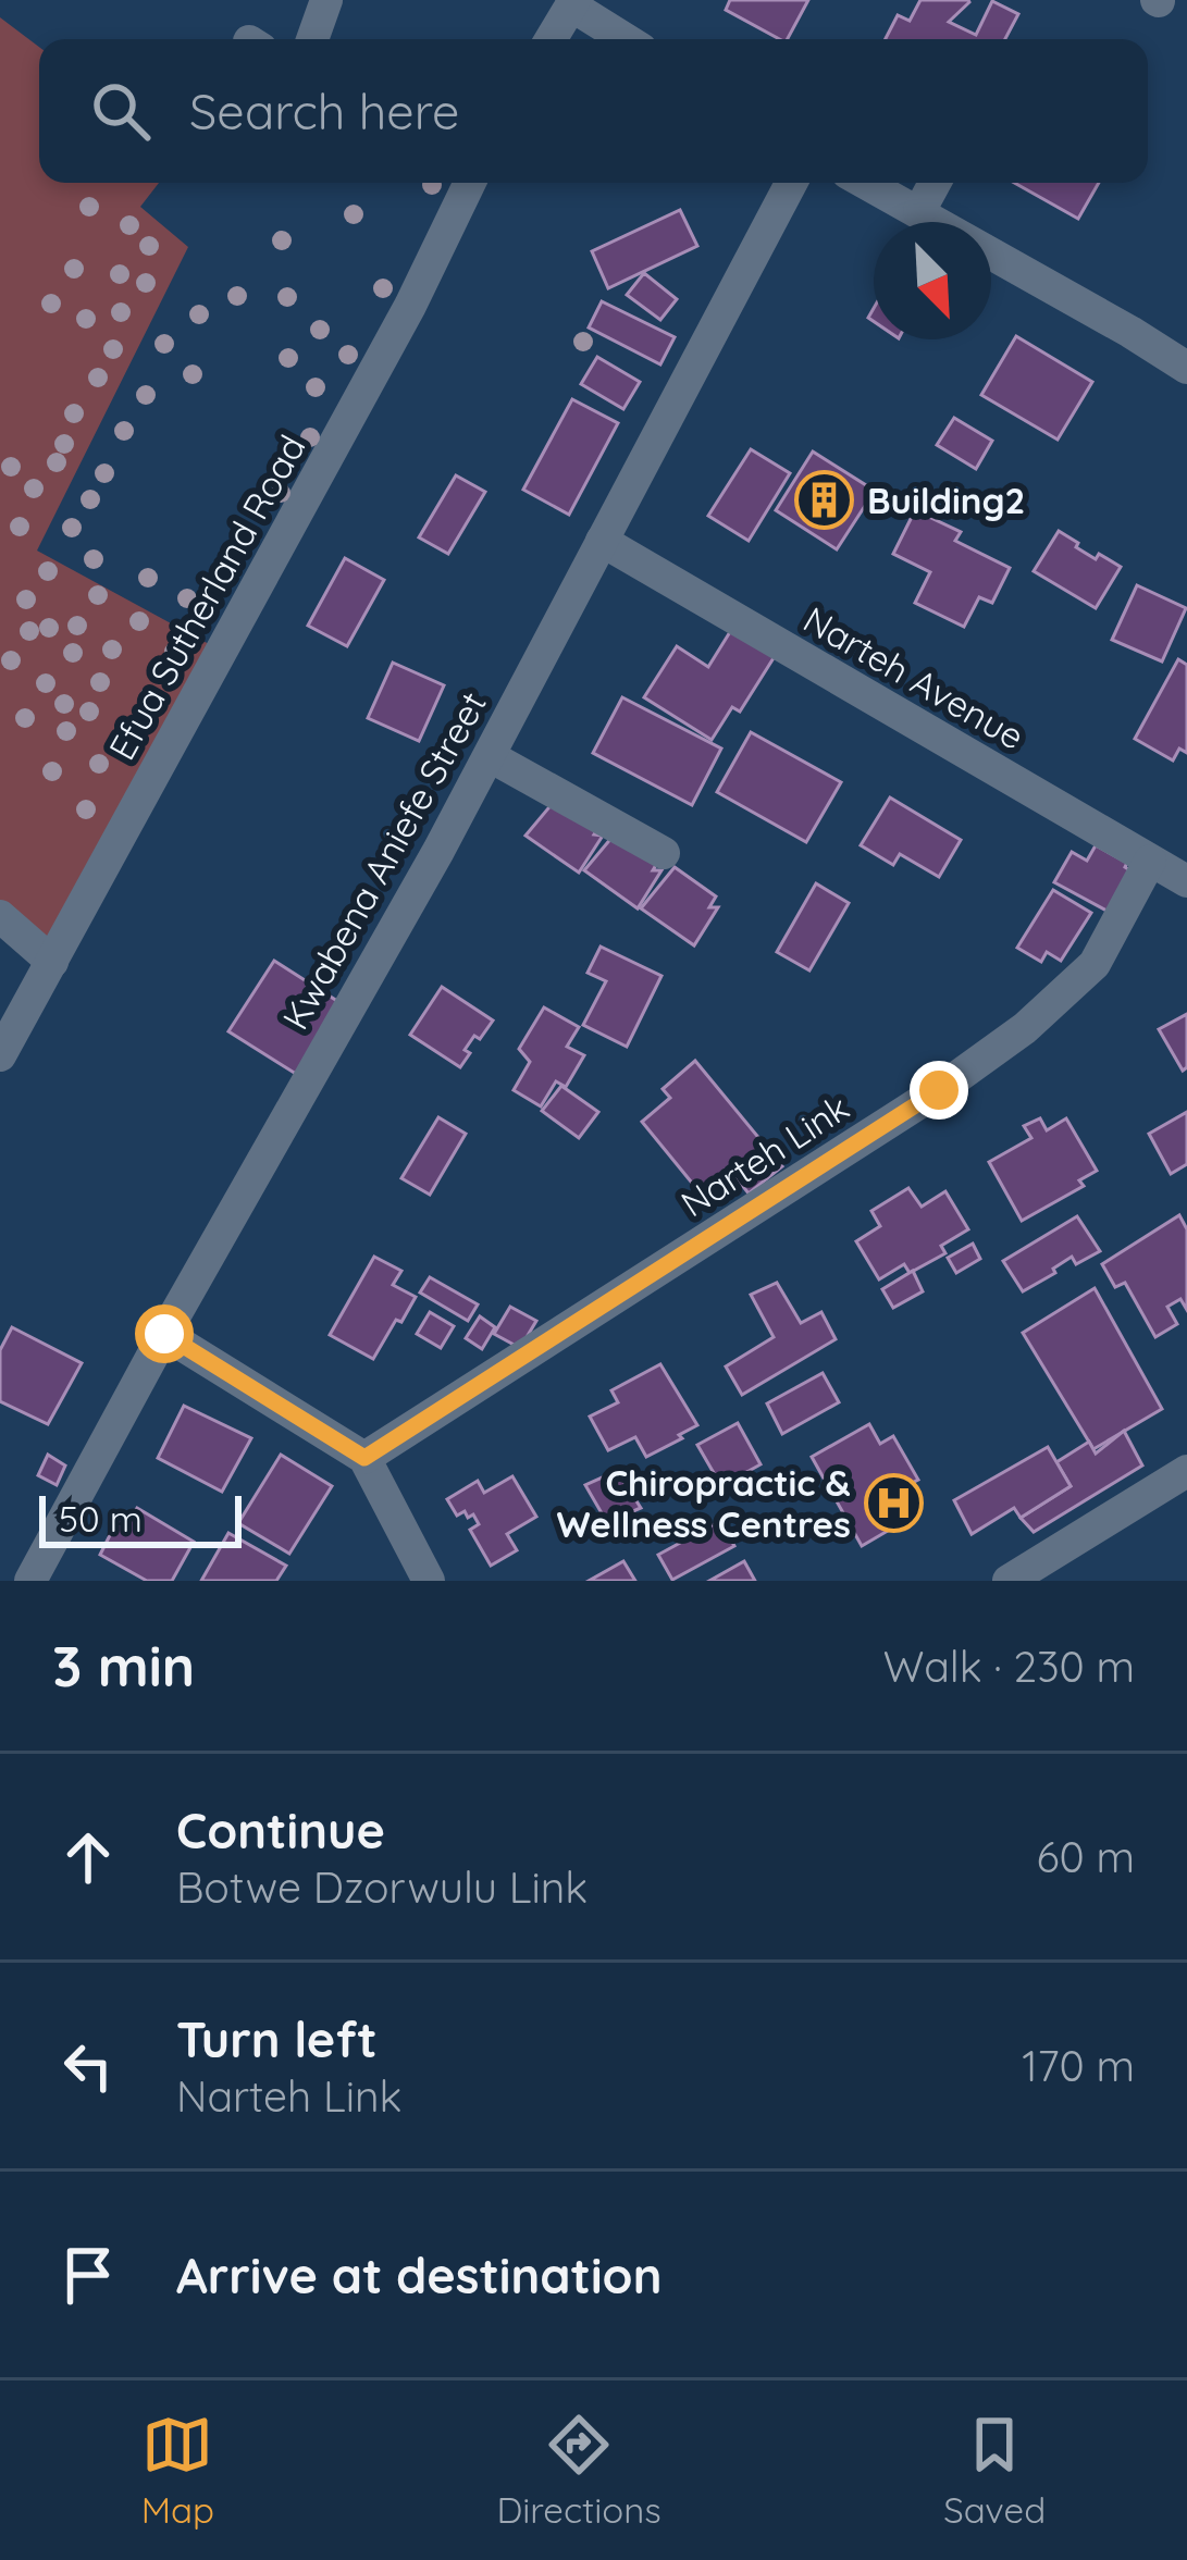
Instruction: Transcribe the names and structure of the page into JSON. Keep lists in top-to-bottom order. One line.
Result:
{"streets":{"street":["Efua Sutherland Road","Narteh Avenue","Kwabena Aniefe Street","Narteh Link"]},"crossings":[["Narteh Avenue","Kwabena Aniefe Street"],["Narteh Avenue","Narteh Link"]],"places":{"building":["Building2"],"hospital":["Chiropractic & Wellness Centres"]},"scale_bar":"50 m","north":"bottom right","page":{"search":"Search here","scale":"50 m","heading":["3 min","Walk · 230 m"],"list":[["Continue","Botwe Dzorwulu Link","60 m"],["Turn left","Narteh Link","170 m"],"Arrive at destination"],"nav":["Map","Directions","Saved"]}}
